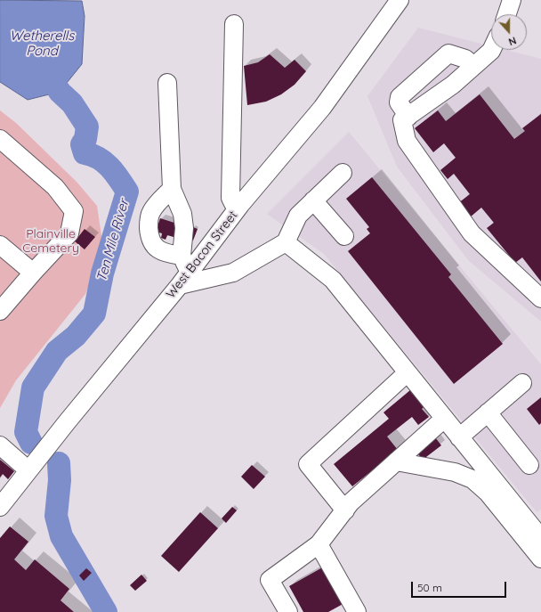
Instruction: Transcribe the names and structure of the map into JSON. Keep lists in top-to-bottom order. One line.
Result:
{"streets":{"street":["West Bacon Street"]},"water":["Wetherells Pond","Ten Mile River"],"parks":["Plainville Cemetery"],"scale_bar":"50 m","north":"bottom"}
